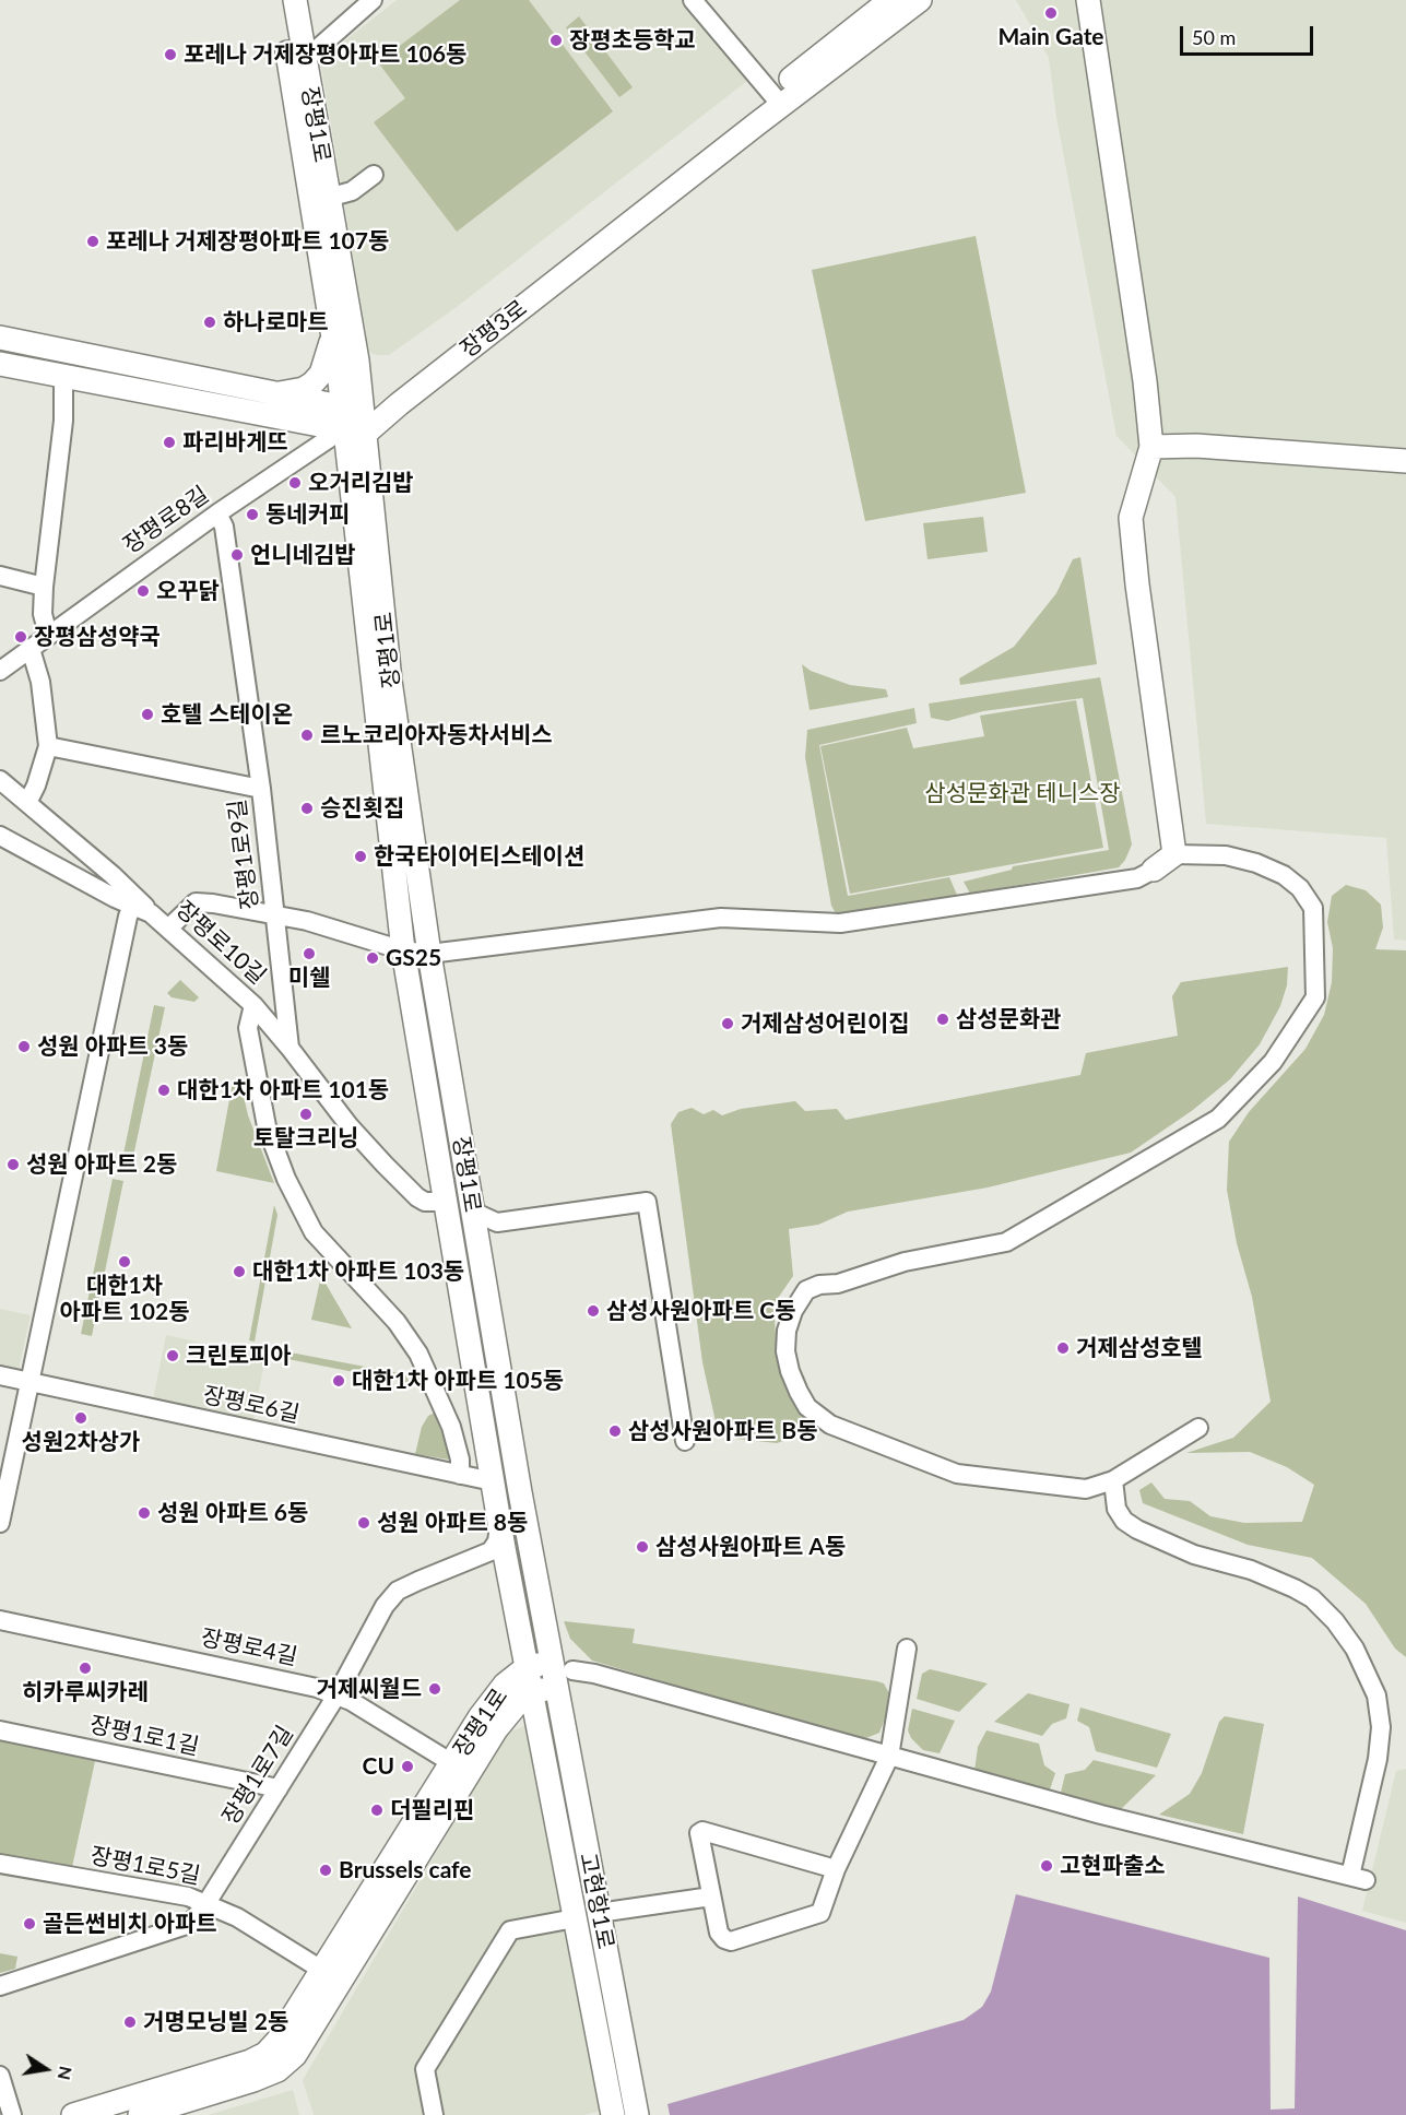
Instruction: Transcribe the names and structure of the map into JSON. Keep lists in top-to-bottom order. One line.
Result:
{"streets":{"street":["장평1로","장평3로","장평로8길","장평1로9길","장평로10길","장평로6길","장평로4길","장평1로1길","장평1로7길","장평1로5길","고현항1로"]},"crossings":[["장평1로","장평3로"],["장평1로","장평로8길"],["장평1로","장평로6길"],["장평1로","장평로4길"],["장평1로","장평1로7길"],["장평1로","장평1로5길"],["장평1로","고현항1로"],["장평3로","장평로8길"],["장평로8길","장평1로9길"],["장평로10길","장평로6길"],["장평로4길","장평1로7길"],["장평1로1길","장평1로7길"],["장평1로7길","장평1로5길"]],"parks":["삼성문화관 테니스장"],"places":["Main Gate","장평초등학교","포레나 거제장평아파트 106동","포레나 거제장평아파트 107동","하나로마트","파리바게뜨","오거리김밥","동네커피","언니네김밥","오꾸닭","장평삼성약국","호텔 스테이온","르노코리아자동차서비스","승진횟집","한국타이어티스테이션","미쉘","GS25","삼성문화관","거제삼성어린이집","성원 아파트 3동","대한1차 아파트 101동","토탈크리닝","성원 아파트 2동","대한1차 아파트 102동","대한1차 아파트 103동","삼성사원아파트 C동","거제삼성호텔","크린토피아","대한1차 아파트 105동","성원2차상가","삼성사원아파트 B동","성원 아파트 6동","성원 아파트 8동","삼성사원아파트 A동","히카루씨카레","거제씨월드","CU","더필리핀","고현파출소","Brussels cafe","골든썬비치 아파트","거명모닝빌 2동"],"scale_bar":"50 m","north":"right"}
